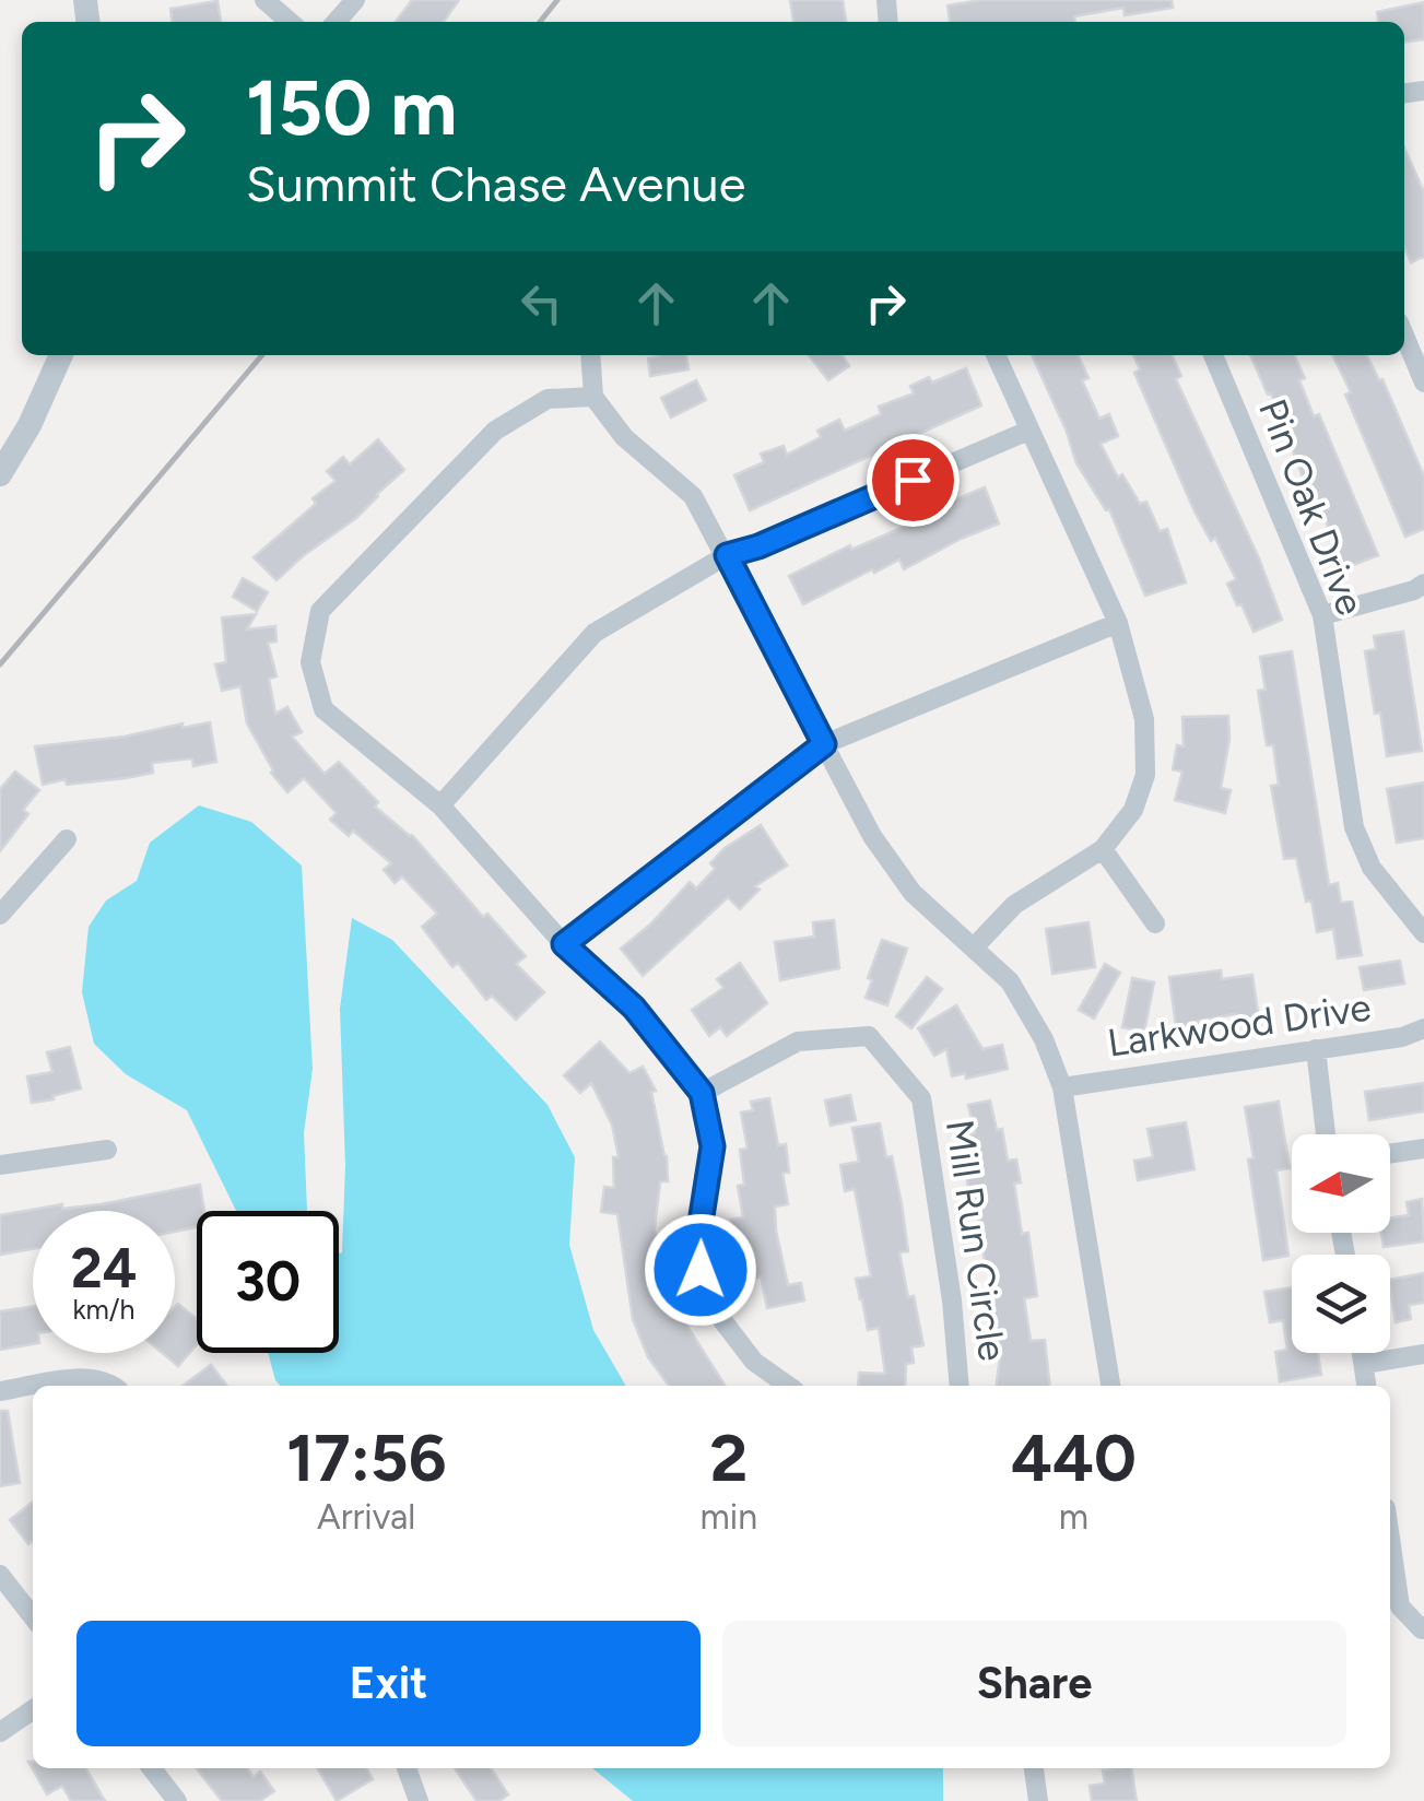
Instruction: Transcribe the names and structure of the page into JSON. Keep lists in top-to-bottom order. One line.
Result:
{"streets":{"street":["Pin Oak Drive","Larkwood Drive","Mill Run Circle"]},"north":"left","page":{"turn":["150 m","Summit Chase Avenue"],"speed":"24 km/h","limit":"30","eta":["17:56","Arrival","2","min","440","m"],"buttons":["Exit","Share"]}}
